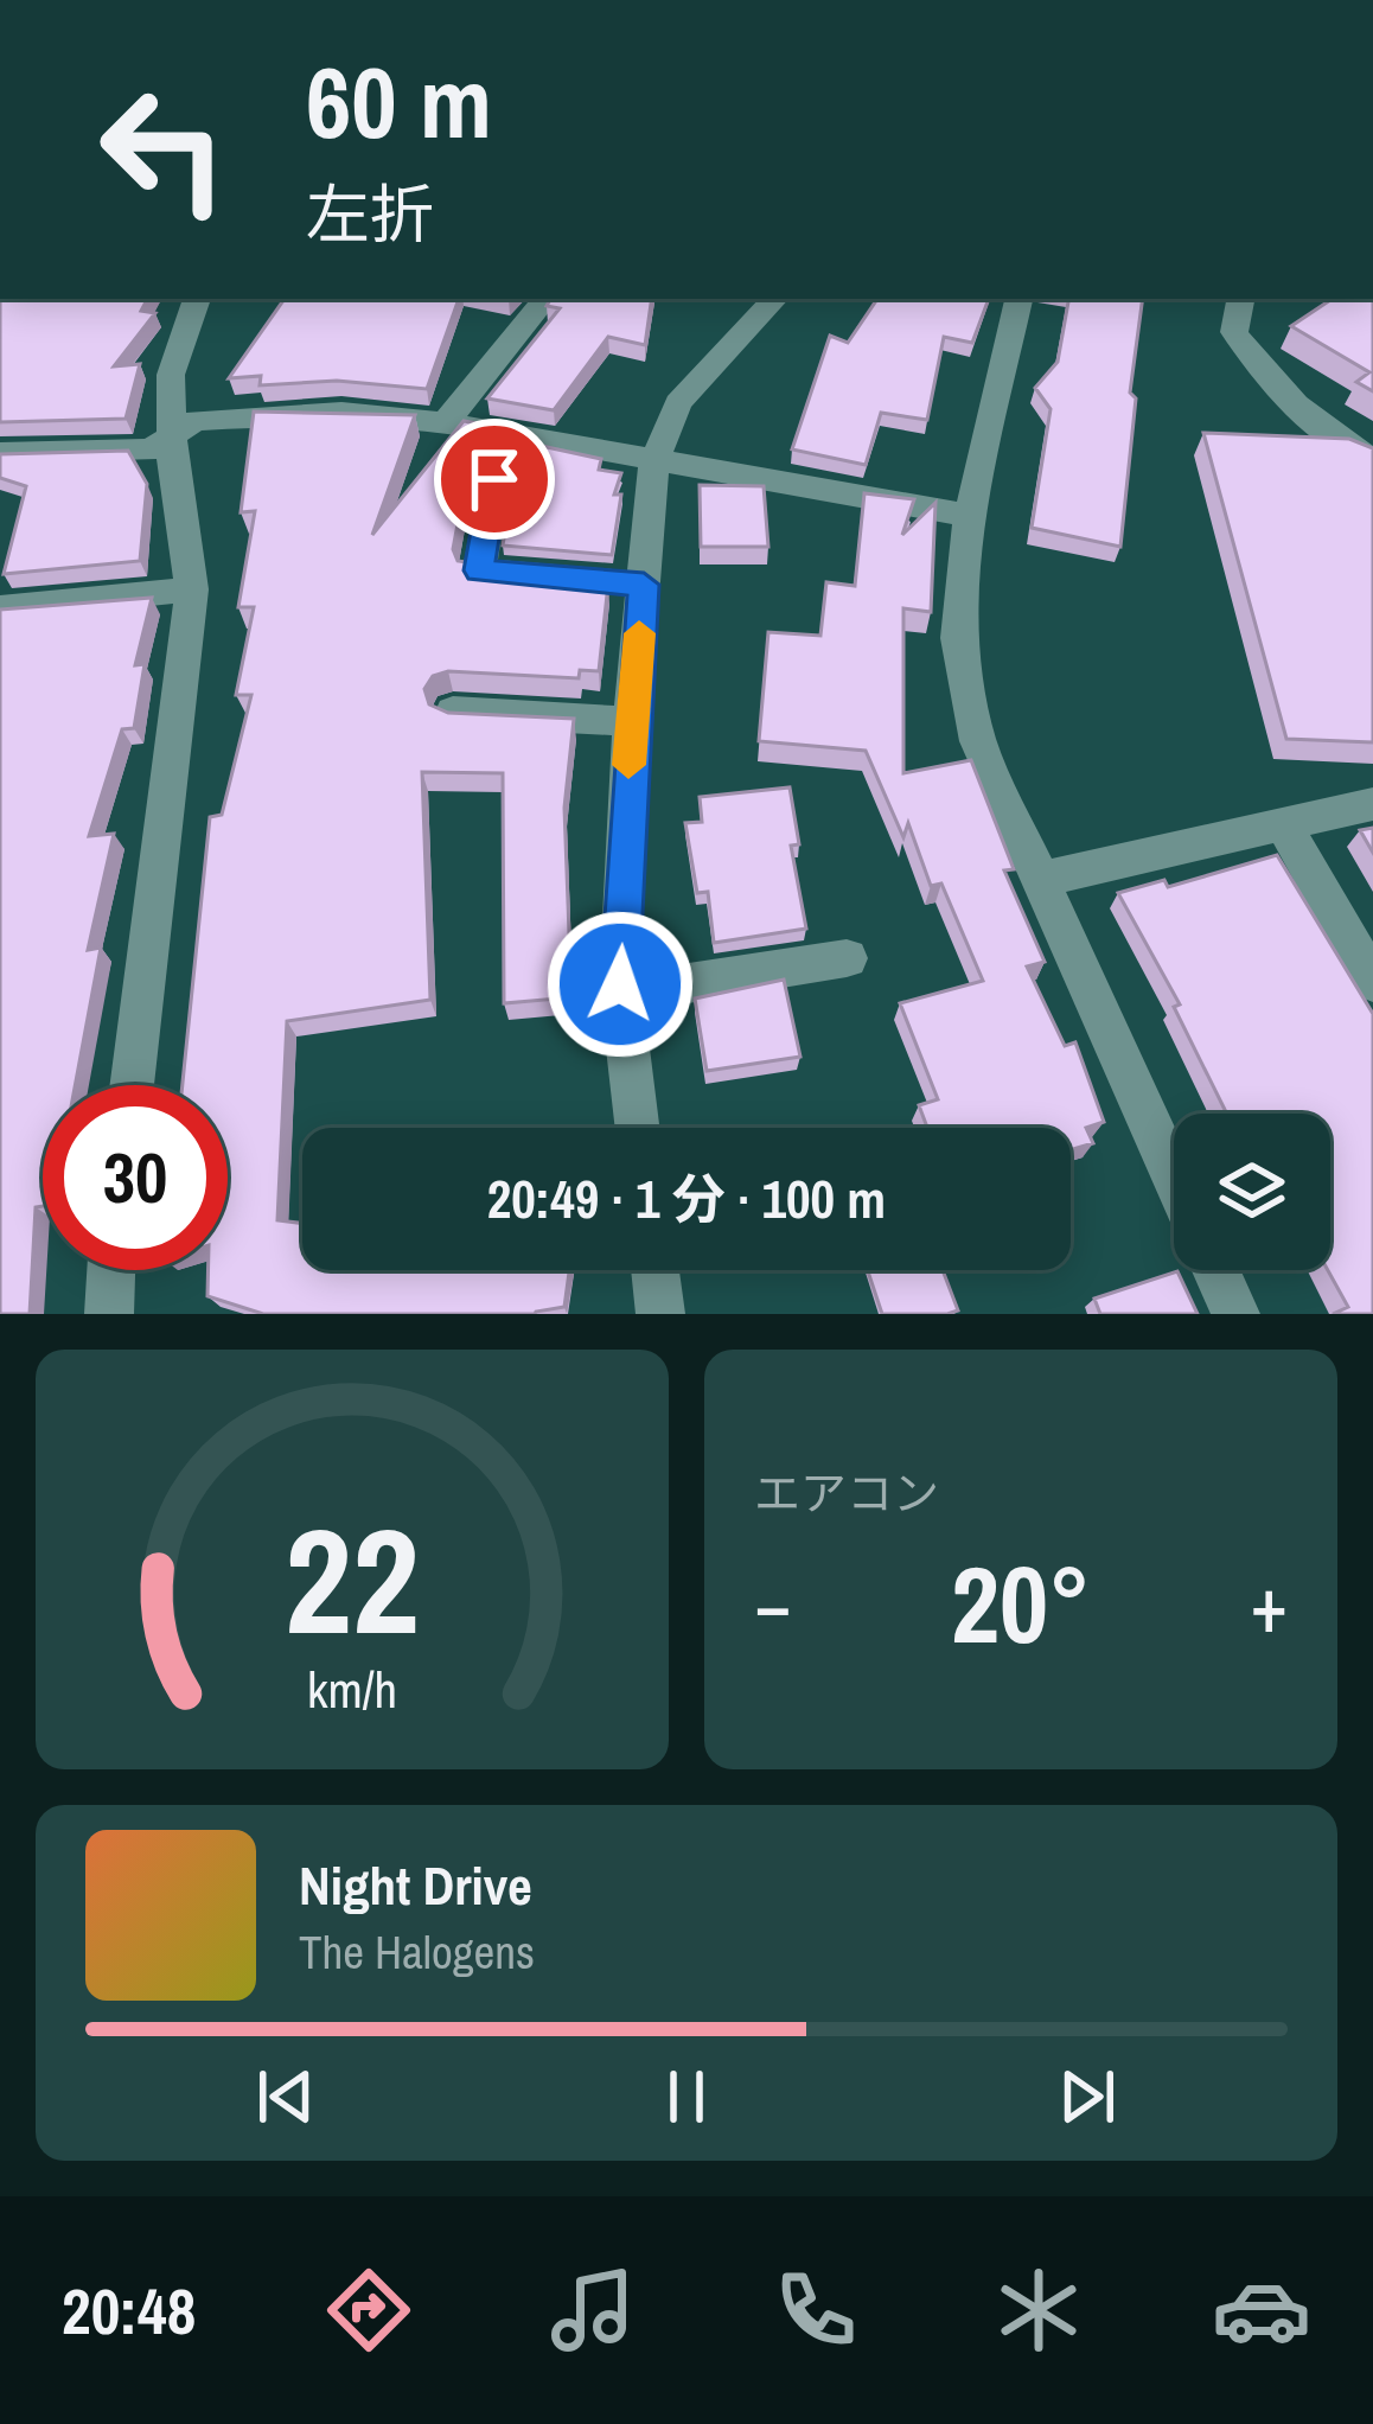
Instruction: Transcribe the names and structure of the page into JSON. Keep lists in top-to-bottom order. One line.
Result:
{"page":{"turn":["60 m","左折"],"limit":"30","trip":"20:49 · 1 分 · 100 m","tile":"エアコン","heat":["−","20°","+"],"song":["Night Drive","The Halogens"],"tabs":"20:48","gauge":["22","km/h"]}}
